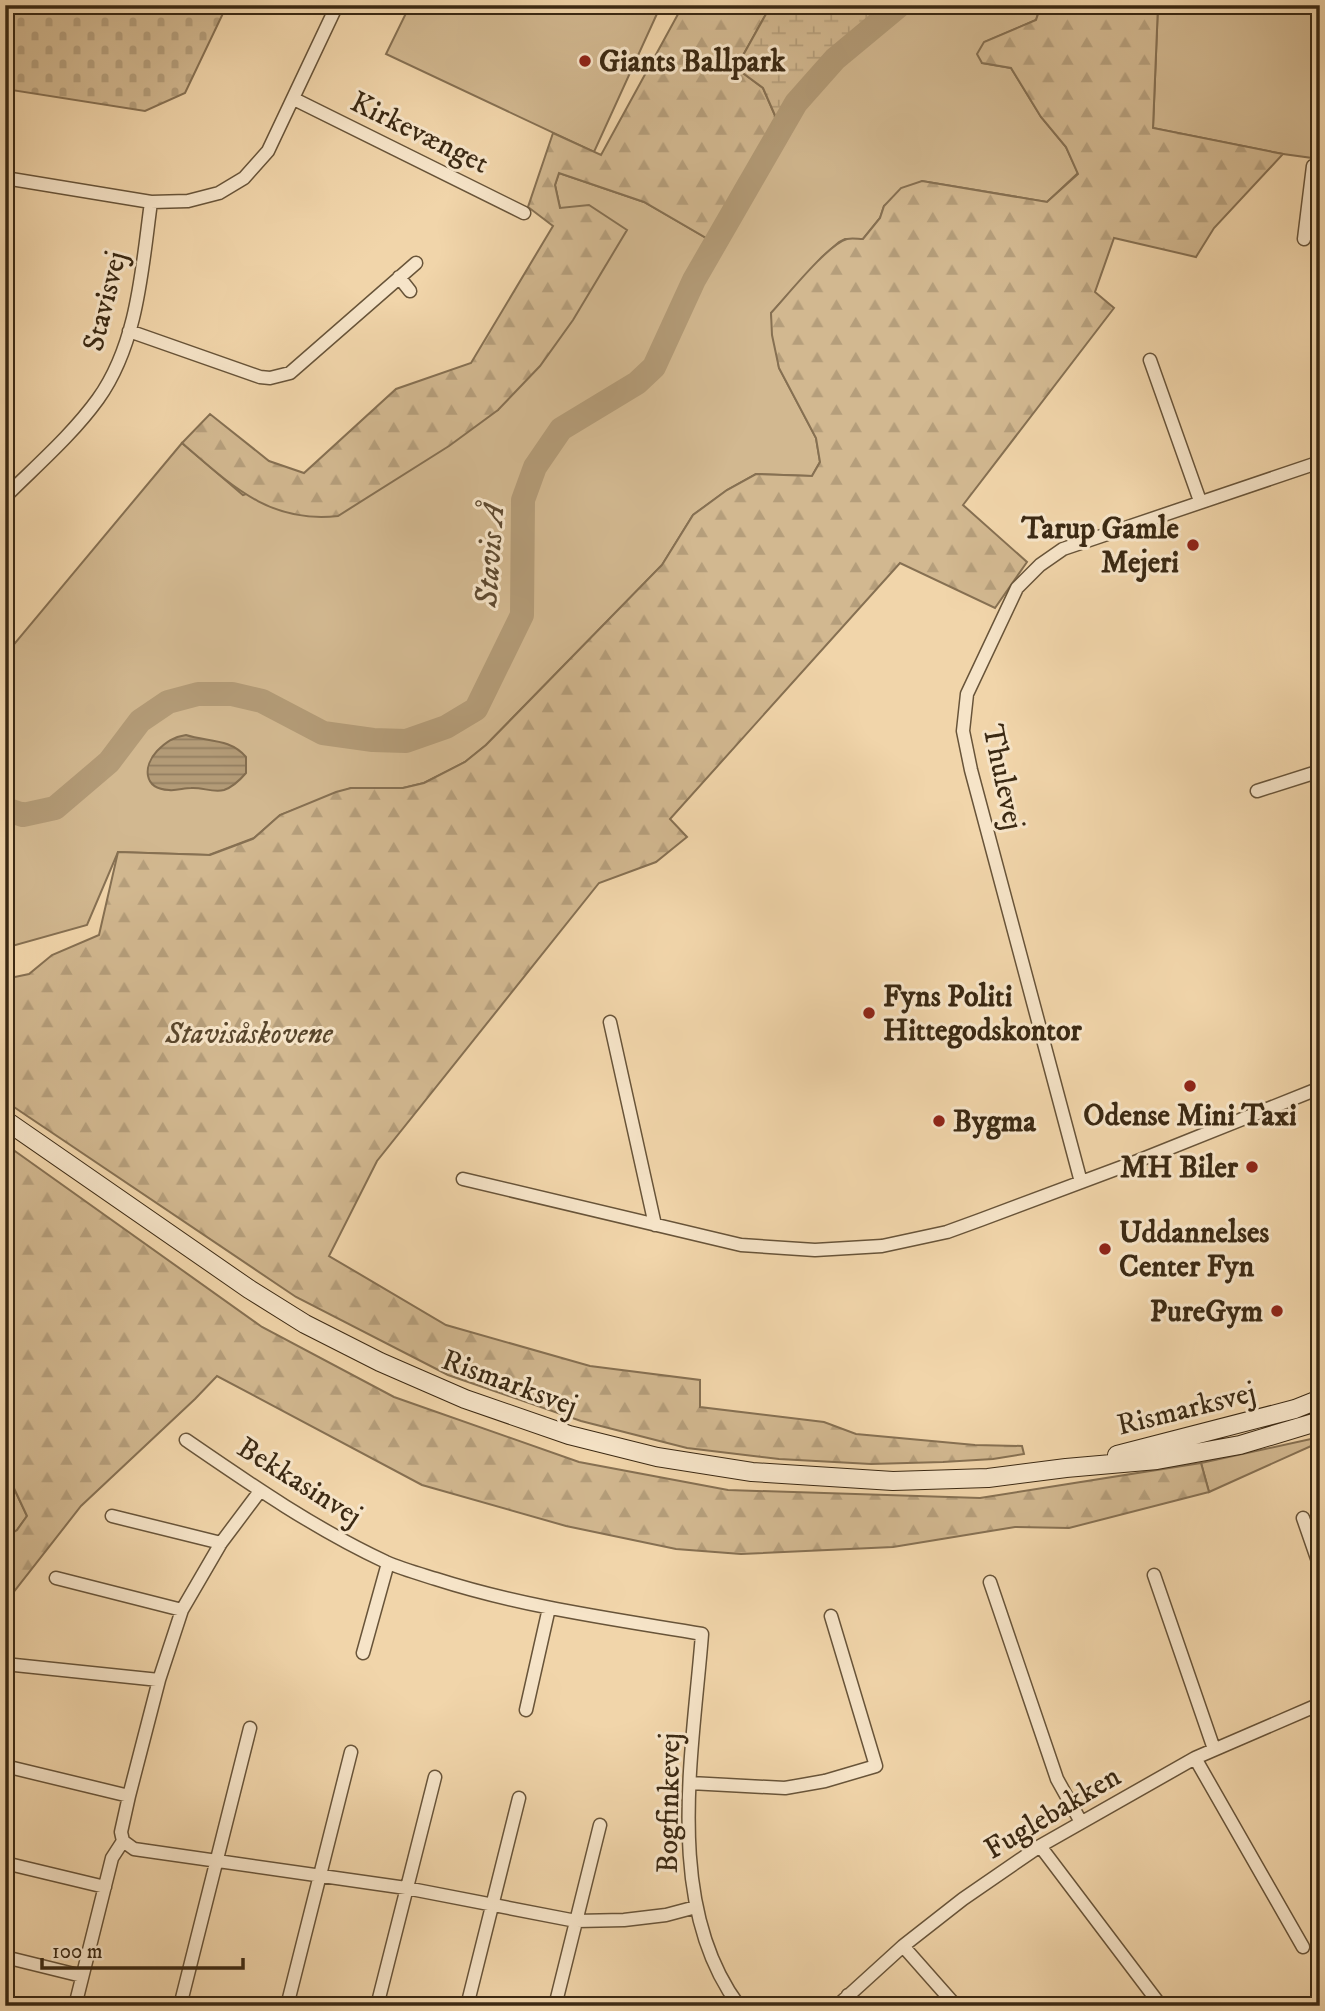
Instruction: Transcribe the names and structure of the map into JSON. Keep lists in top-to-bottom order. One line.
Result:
{"streets":{"main road":["Rismarksvej"],"street":["Kirkevænget","Stavisvej","Thulevej","Bekkasinvej","Bogfinkevej","Fuglebakken"]},"crossings":[["Bekkasinvej","Bogfinkevej"]],"water":["Stavis Å"],"parks":["Stavisåskovene"],"places":["Giants Ballpark","Tarup Gamle Mejeri","Fyns Politi Hittegodskontor","Odense Mini Taxi","Bygma","MH Biler","Uddannelses Center Fyn","PureGym"],"scale_bar":"100 m"}
